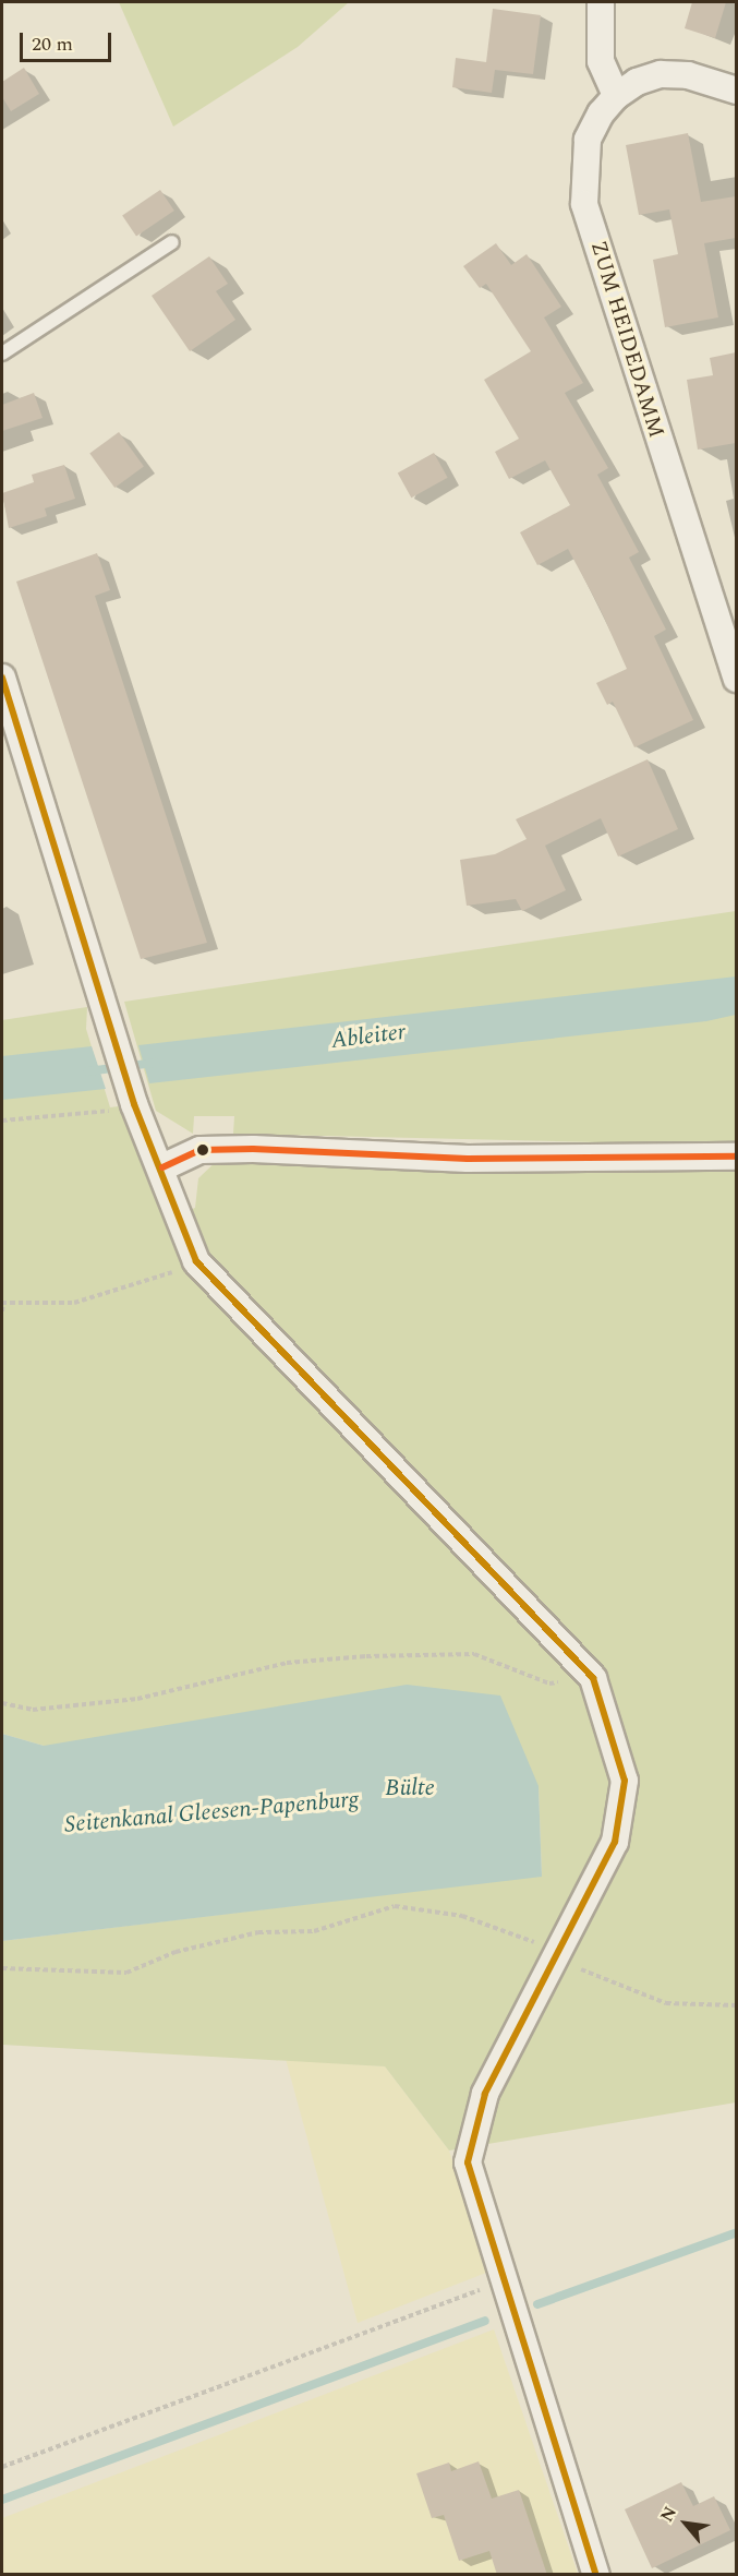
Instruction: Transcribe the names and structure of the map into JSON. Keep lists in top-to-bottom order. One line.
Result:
{"streets":{"street":["ZUM HEIDEDAMM"]},"water":["Ableiter","Bülte","Seitenkanal Gleesen-Papenburg"],"lines":["transit line 20"],"scale_bar":"20 m","north":"top left"}
